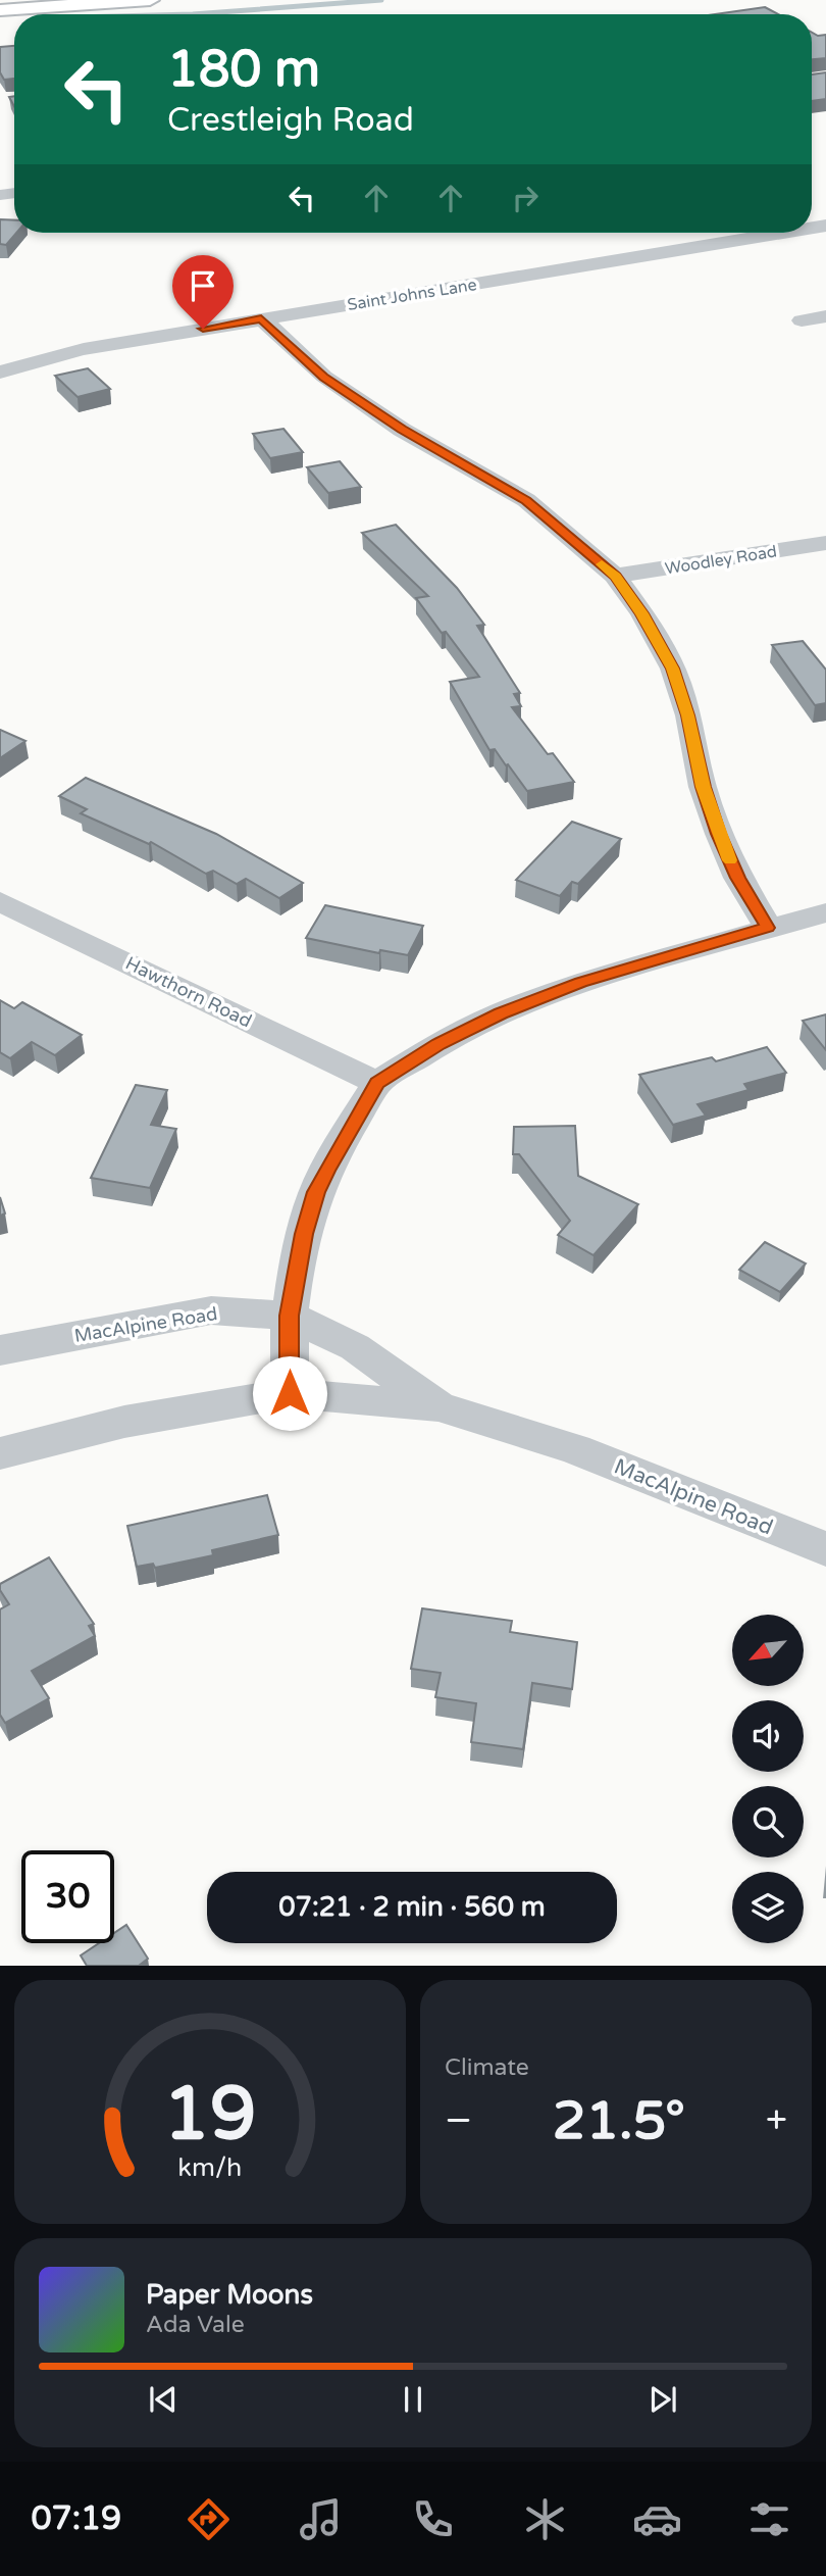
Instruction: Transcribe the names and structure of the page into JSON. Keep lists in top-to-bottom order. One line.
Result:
{"streets":{"street":["Saint Johns Lane","Woodley Road","Hawthorn Road","MacAlpine Road"]},"north":"bottom left","page":{"turn":["180 m","Crestleigh Road"],"limit":"30","trip":"07:21 · 2 min · 560 m","tile":"Climate","heat":["−","21.5°","+"],"song":["Paper Moons","Ada Vale"],"tabs":"07:19","gauge":["19","km/h"]}}
